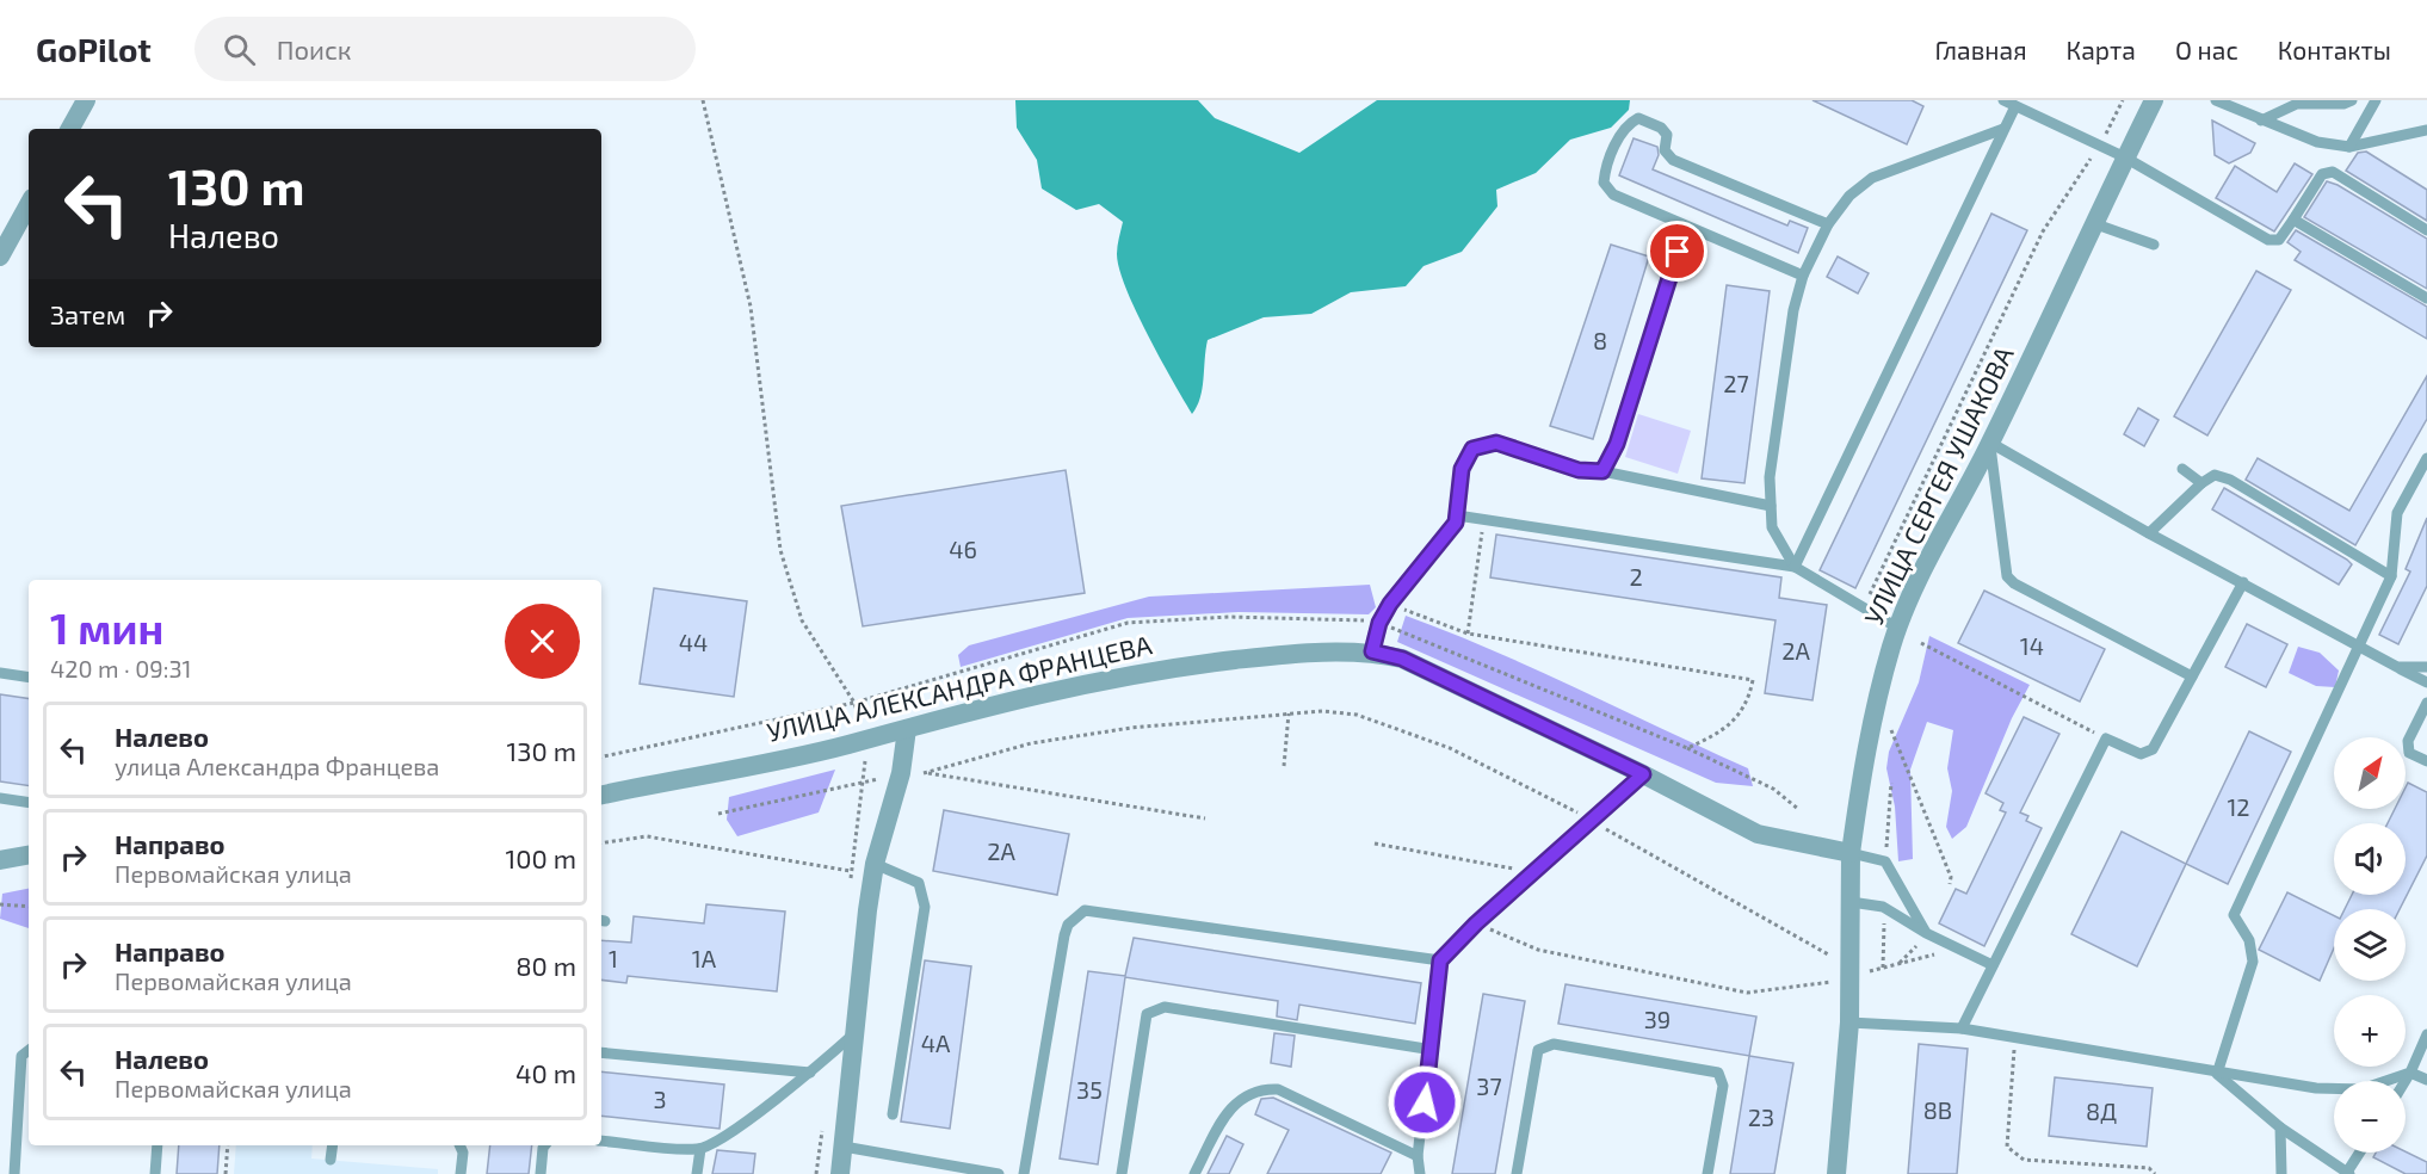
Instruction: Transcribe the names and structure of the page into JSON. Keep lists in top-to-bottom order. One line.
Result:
{"streets":{"street":["УЛИЦА СЕРГЕЯ УШАКОВА","УЛИЦА АЛЕКСАНДРА ФРАНЦЕВА"]},"crossings":[["УЛИЦА СЕРГЕЯ УШАКОВА","УЛИЦА АЛЕКСАНДРА ФРАНЦЕВА"]],"house_numbers":["8","27","46","2","44","14","2А","12","2А","1","1А","39","4А","37","35","3","8В","8Д","23"],"north":"top right","page":{"header":"GoPilot","search":"Поиск","nav":["Главная","Карта","О нас","Контакты"],"turn":["130 m","Налево"],"then":"Затем","heading":["1 мин","420 m · 09:31"],"list":[{"name":"Налево","note":"улица Александра Францева","value":"130 m"},{"name":"Направо","note":"Первомайская улица","value":"100 m"},{"name":"Направо","note":"Первомайская улица","value":"80 m"},{"name":"Налево","note":"Первомайская улица","value":"40 m"}],"map_buttons":["+","−"]}}
